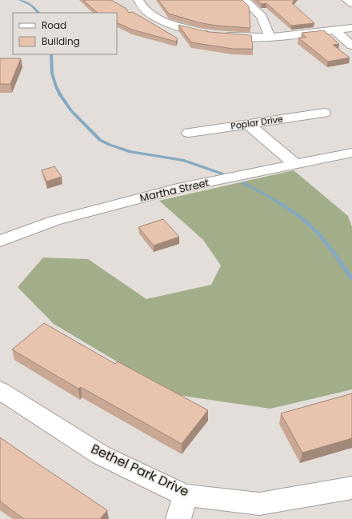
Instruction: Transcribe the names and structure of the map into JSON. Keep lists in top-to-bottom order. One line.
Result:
{"streets":{"street":["Poplar Drive","Martha Street","Bethel Park Drive"]},"legend":["Road","Building"]}
